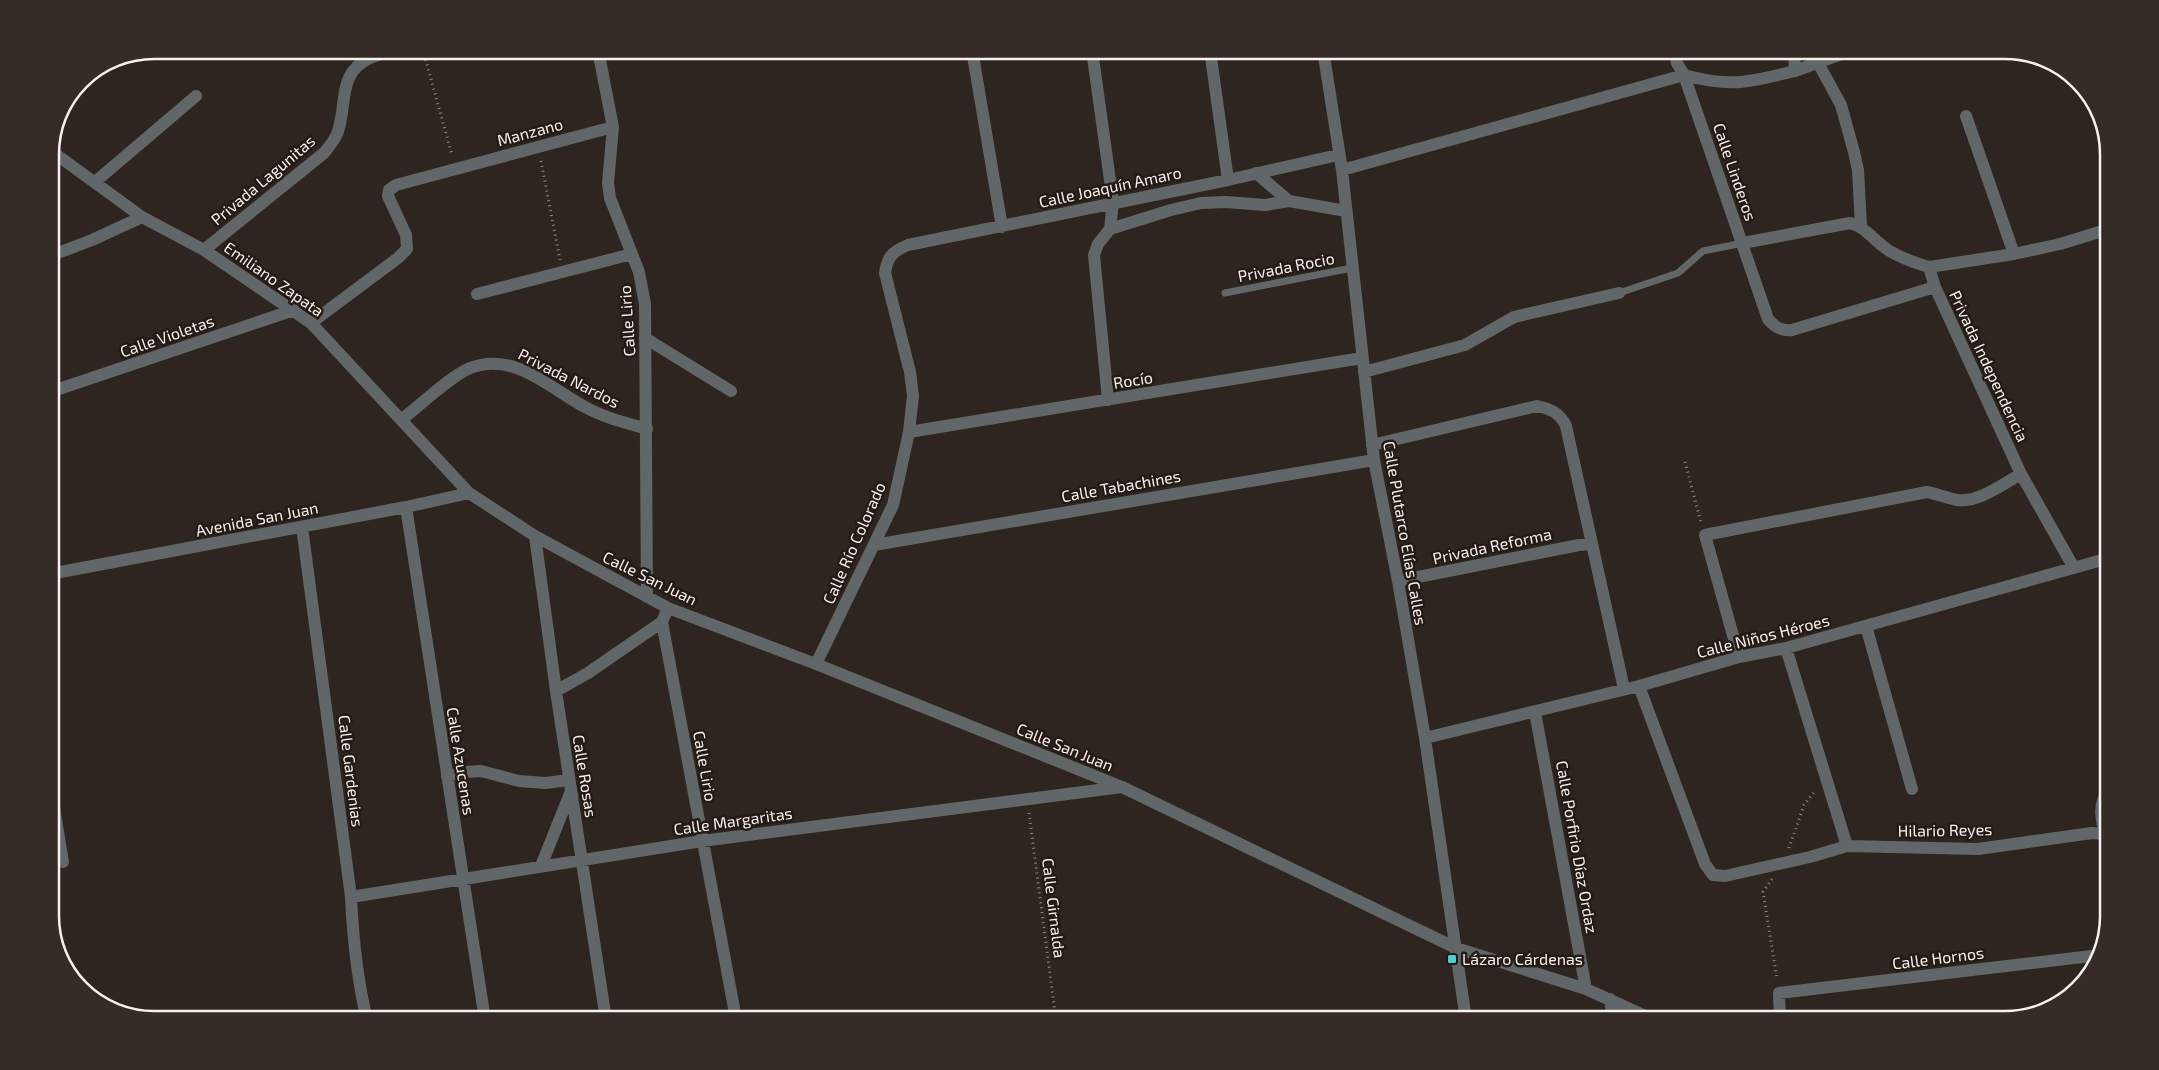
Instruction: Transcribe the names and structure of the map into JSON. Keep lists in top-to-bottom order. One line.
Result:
{"streets":{"street":["Manzano","Calle Linderos","Privada Lagunitas","Calle Joaquín Amaro","Emiliano Zapata","Calle Lirio","Calle Violetas","Privada Independencia","Privada Nardos","Rocío","Calle Tabachines","Avenida San Juan","Calle Plutarco Elías Calles","Calle Río Colorado","Privada Reforma","Calle San Juan","Calle Niños Héroes","Calle Azucenas","Calle Gardenias","Calle Rosas","Calle Margaritas","Hilario Reyes","Calle Porfirio Díaz Ordaz","Calle Hornos"],"lane":["Privada Rocio"],"path":["Calle Girnalda"]},"crossings":[["Manzano","Emiliano Zapata"],["Manzano","Calle Lirio"],["Privada Lagunitas","Emiliano Zapata"],["Calle Joaquín Amaro","Calle Plutarco Elías Calles"],["Calle Joaquín Amaro","Calle Río Colorado"],["Privada Rocio","Calle Plutarco Elías Calles"],["Emiliano Zapata","Calle Violetas"],["Emiliano Zapata","Privada Nardos"],["Emiliano Zapata","Avenida San Juan"],["Emiliano Zapata","Calle San Juan"],["Calle Lirio","Privada Nardos"],["Calle Lirio","Calle San Juan"],["Calle Lirio","Calle Margaritas"],["Privada Independencia","Calle Niños Héroes"],["Rocío","Calle Plutarco Elías Calles"],["Rocío","Calle Río Colorado"],["Calle Tabachines","Calle Plutarco Elías Calles"],["Calle Tabachines","Calle Río Colorado"],["Avenida San Juan","Calle San Juan"],["Avenida San Juan","Calle Azucenas"],["Avenida San Juan","Calle Gardenias"],["Calle Plutarco Elías Calles","Privada Reforma"],["Calle Plutarco Elías Calles","Calle San Juan"],["Calle Plutarco Elías Calles","Calle Niños Héroes"],["Calle Río Colorado","Calle San Juan"],["Calle San Juan","Calle Rosas"],["Calle San Juan","Calle Margaritas"],["Calle San Juan","Calle Porfirio Díaz Ordaz"],["Calle Niños Héroes","Calle Porfirio Díaz Ordaz"],["Calle Azucenas","Calle Margaritas"],["Calle Gardenias","Calle Margaritas"],["Calle Rosas","Calle Margaritas"],["Calle Margaritas","Calle Girnalda"]],"places":{"transit":["Lázaro Cárdenas"]}}
